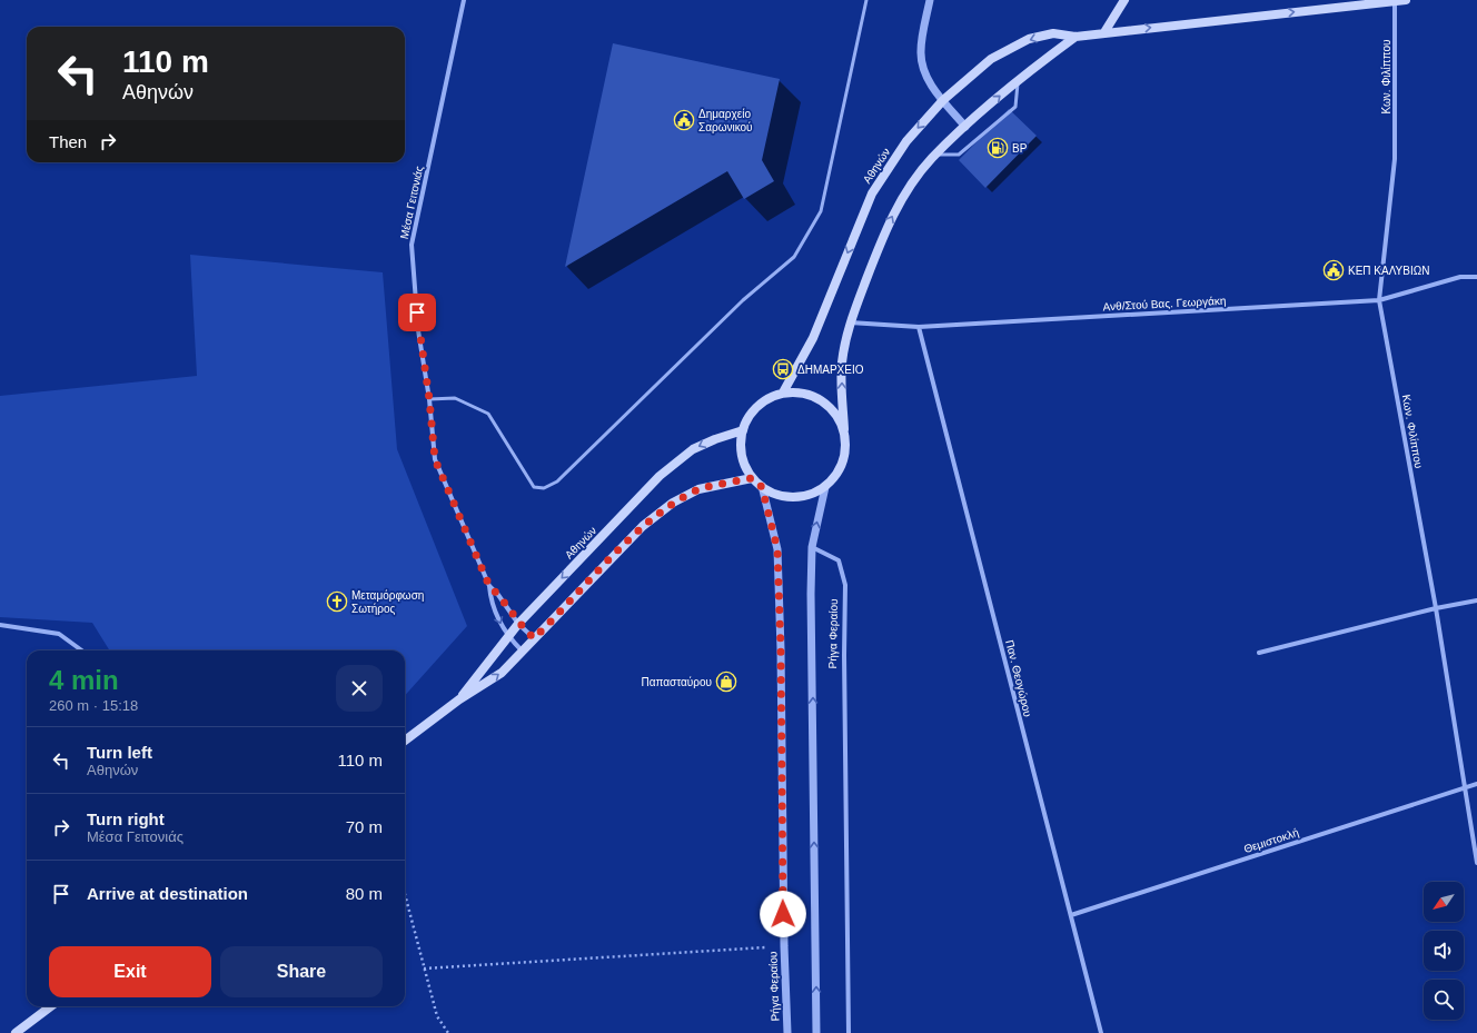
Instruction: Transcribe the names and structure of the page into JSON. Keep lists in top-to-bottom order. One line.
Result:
{"streets":{"main road":["Αθηνών"],"street":["Κων. Φιλίππου","Μέσα Γειτονιάς","Ανθ/Στού Βας. Γεωργάκη","Ρήγα Φεραίου","Παν. Θεογώρου","Θεμιστοκλή"]},"crossings":[["Κων. Φιλίππου","Αθηνών"],["Κων. Φιλίππου","Ανθ/Στού Βας. Γεωργάκη"],["Κων. Φιλίππου","Θεμιστοκλή"],["Αθηνών","Μέσα Γειτονιάς"],["Αθηνών","Ρήγα Φεραίου"],["Ανθ/Στού Βας. Γεωργάκη","Παν. Θεογώρου"],["Παν. Θεογώρου","Θεμιστοκλή"]],"places":{"public building":["Δημαρχείο Σαρωνικού","ΚΕΠ ΚΑΛΥΒΙΩΝ"],"fuel station":["BP"],"bus stop":["ΔΗΜΑΡΧΕΙΟ"],"church":["Μεταμόρφωση Σωτήρος"],"shop":["Παπασταύρου"]},"north":"bottom left","page":{"turn":["110 m","Αθηνών"],"then":"Then","heading":["4 min","260 m · 15:18"],"list":[{"name":"Turn left","note":"Αθηνών","value":"110 m"},{"name":"Turn right","note":"Μέσα Γειτονιάς","value":"70 m"},{"name":"Arrive at destination","value":"80 m"}],"buttons":["Exit","Share"]}}
